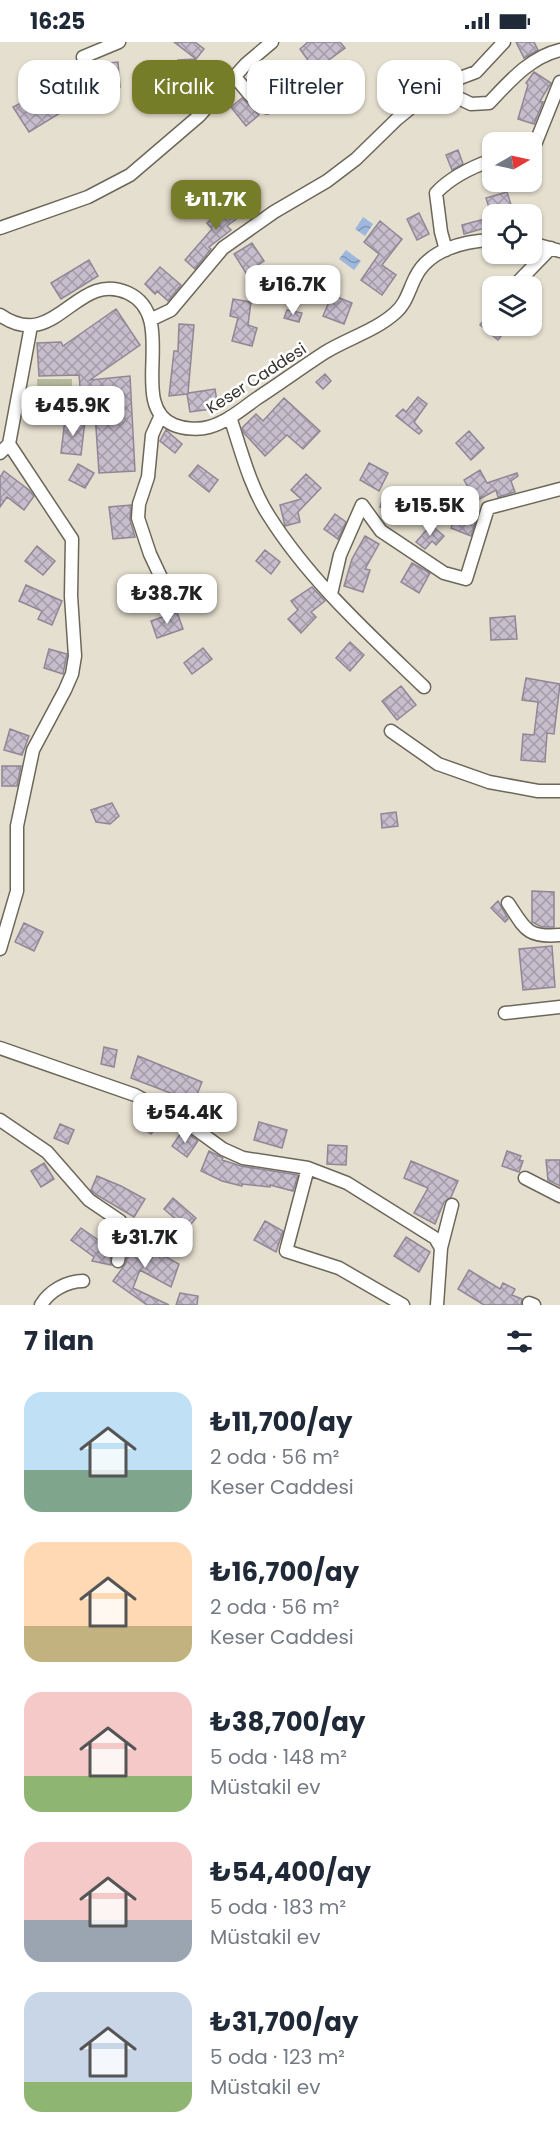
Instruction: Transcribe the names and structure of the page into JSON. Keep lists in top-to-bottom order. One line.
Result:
{"streets":{"street":["Keser Caddesi"]},"north":"right","page":{"status":"16:25","chip":["Satılık","Kiralık","Filtreler","Yeni"],"price":["₺11.7K","₺16.7K","₺45.9K","₺15.5K","₺38.7K","₺54.4K","₺31.7K"],"heading":"7 ilan","list":[{"name":"₺11,700/ay","note":"2 oda · 56 m² · Keser Caddesi"},{"name":"₺16,700/ay","note":"2 oda · 56 m² · Keser Caddesi"},{"name":"₺38,700/ay","note":"5 oda · 148 m² · Müstakil ev"},{"name":"₺54,400/ay","note":"5 oda · 183 m² · Müstakil ev"},{"name":"₺31,700/ay","note":"5 oda · 123 m² · Müstakil ev"}]}}
